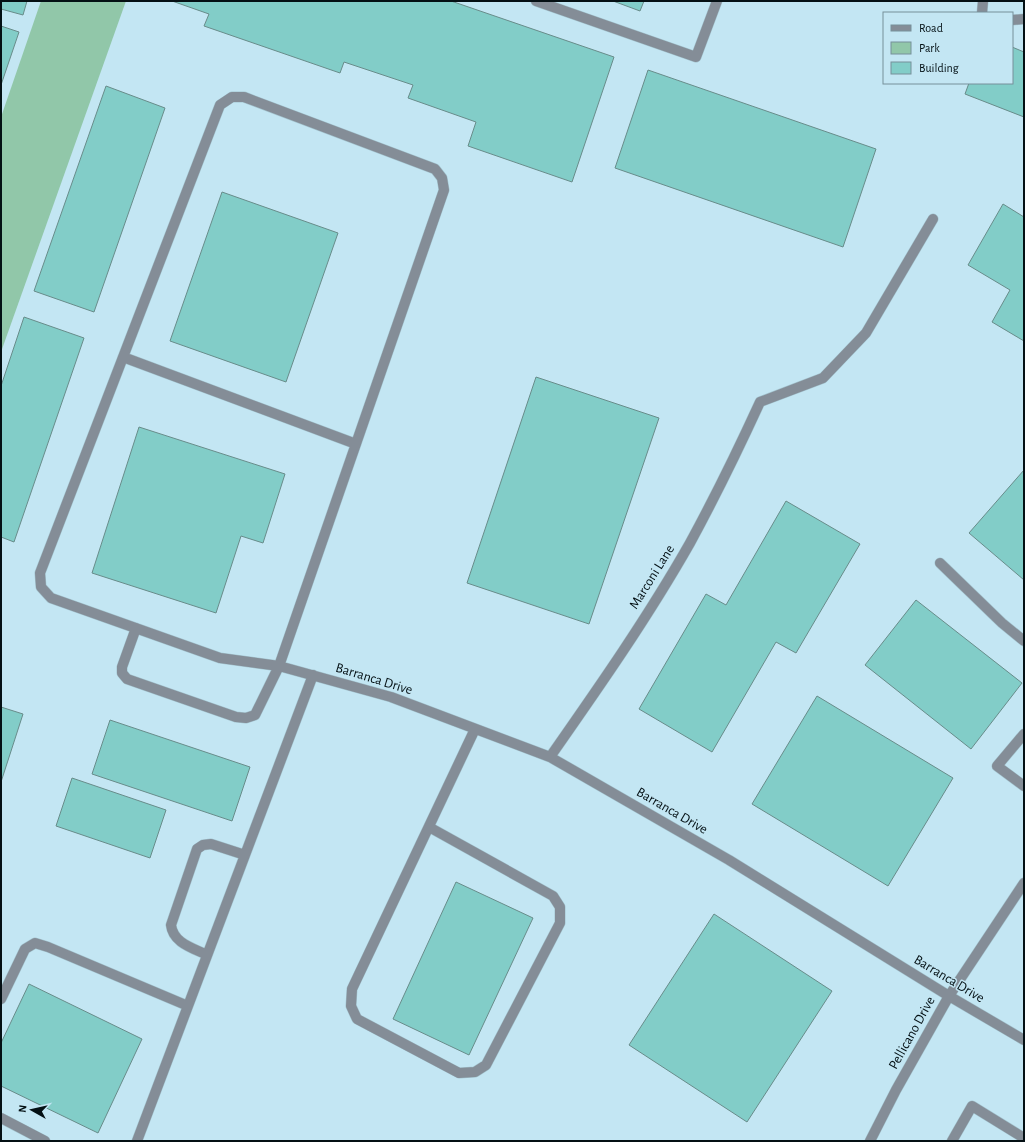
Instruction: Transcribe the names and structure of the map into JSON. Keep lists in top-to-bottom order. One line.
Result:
{"streets":{"street":["Marconi Lane","Barranca Drive","Pellicano Drive"]},"crossings":[["Marconi Lane","Barranca Drive"],["Barranca Drive","Pellicano Drive"]],"legend":["Road","Park","Building"],"north":"left"}
